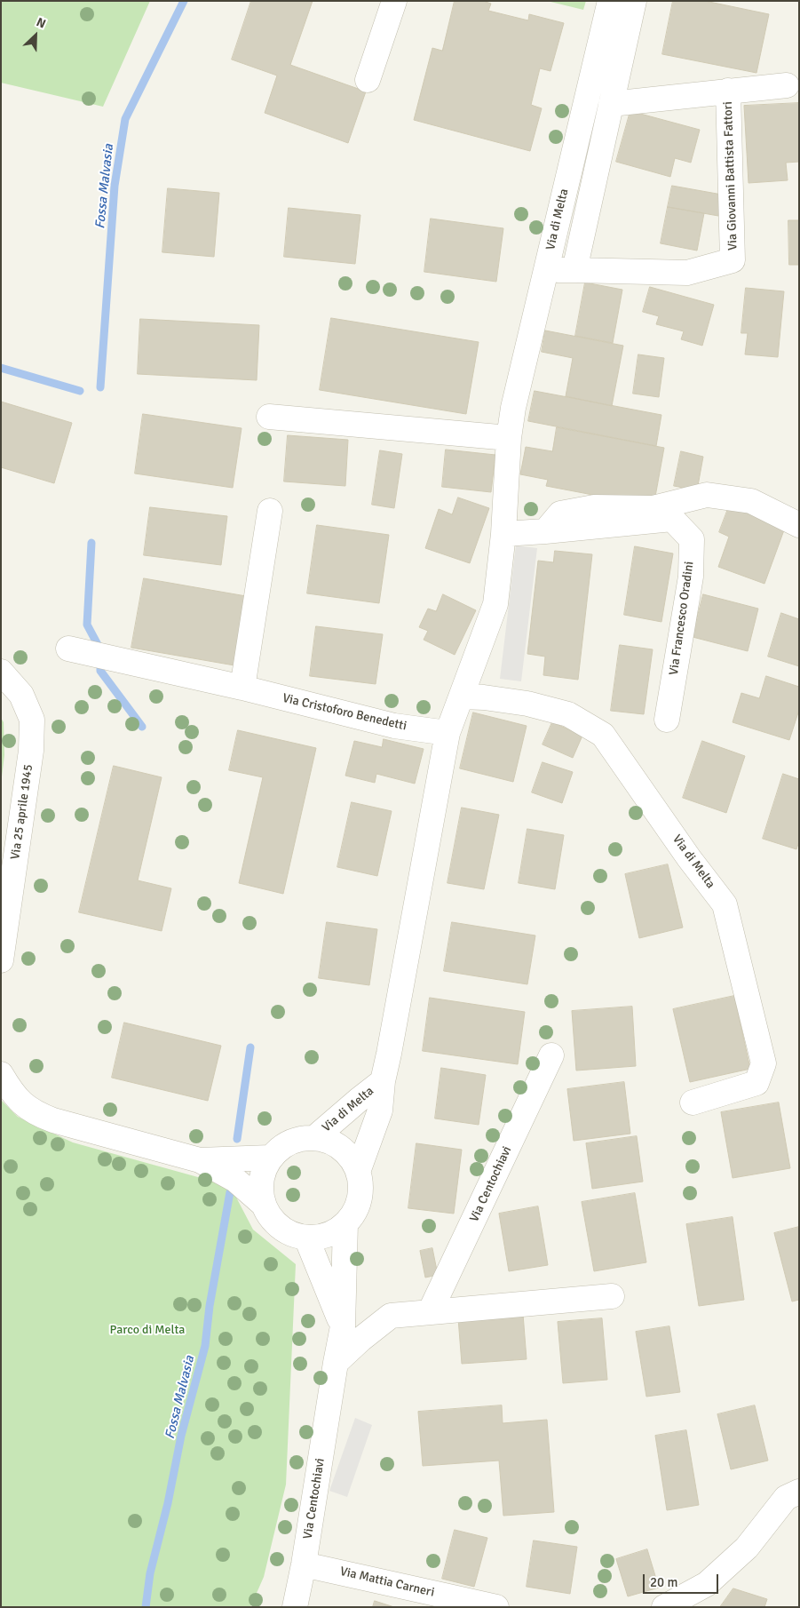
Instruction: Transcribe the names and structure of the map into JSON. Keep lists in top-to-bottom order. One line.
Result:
{"streets":{"street":["Via Giovanni Battista Fattori","Via di Melta","Via Francesco Oradini","Via Cristoforo Benedetti","Via 25 aprile 1945","Via Centochiavi","Via Mattia Carneri"]},"crossings":[["Via Giovanni Battista Fattori","Via di Melta"],["Via di Melta","Via Francesco Oradini"],["Via di Melta","Via Cristoforo Benedetti"],["Via di Melta","Via Centochiavi"],["Via Centochiavi","Via Mattia Carneri"]],"water":["Fossa Malvasia"],"parks":["Parco di Melta"],"scale_bar":"20 m","north":"top right"}
